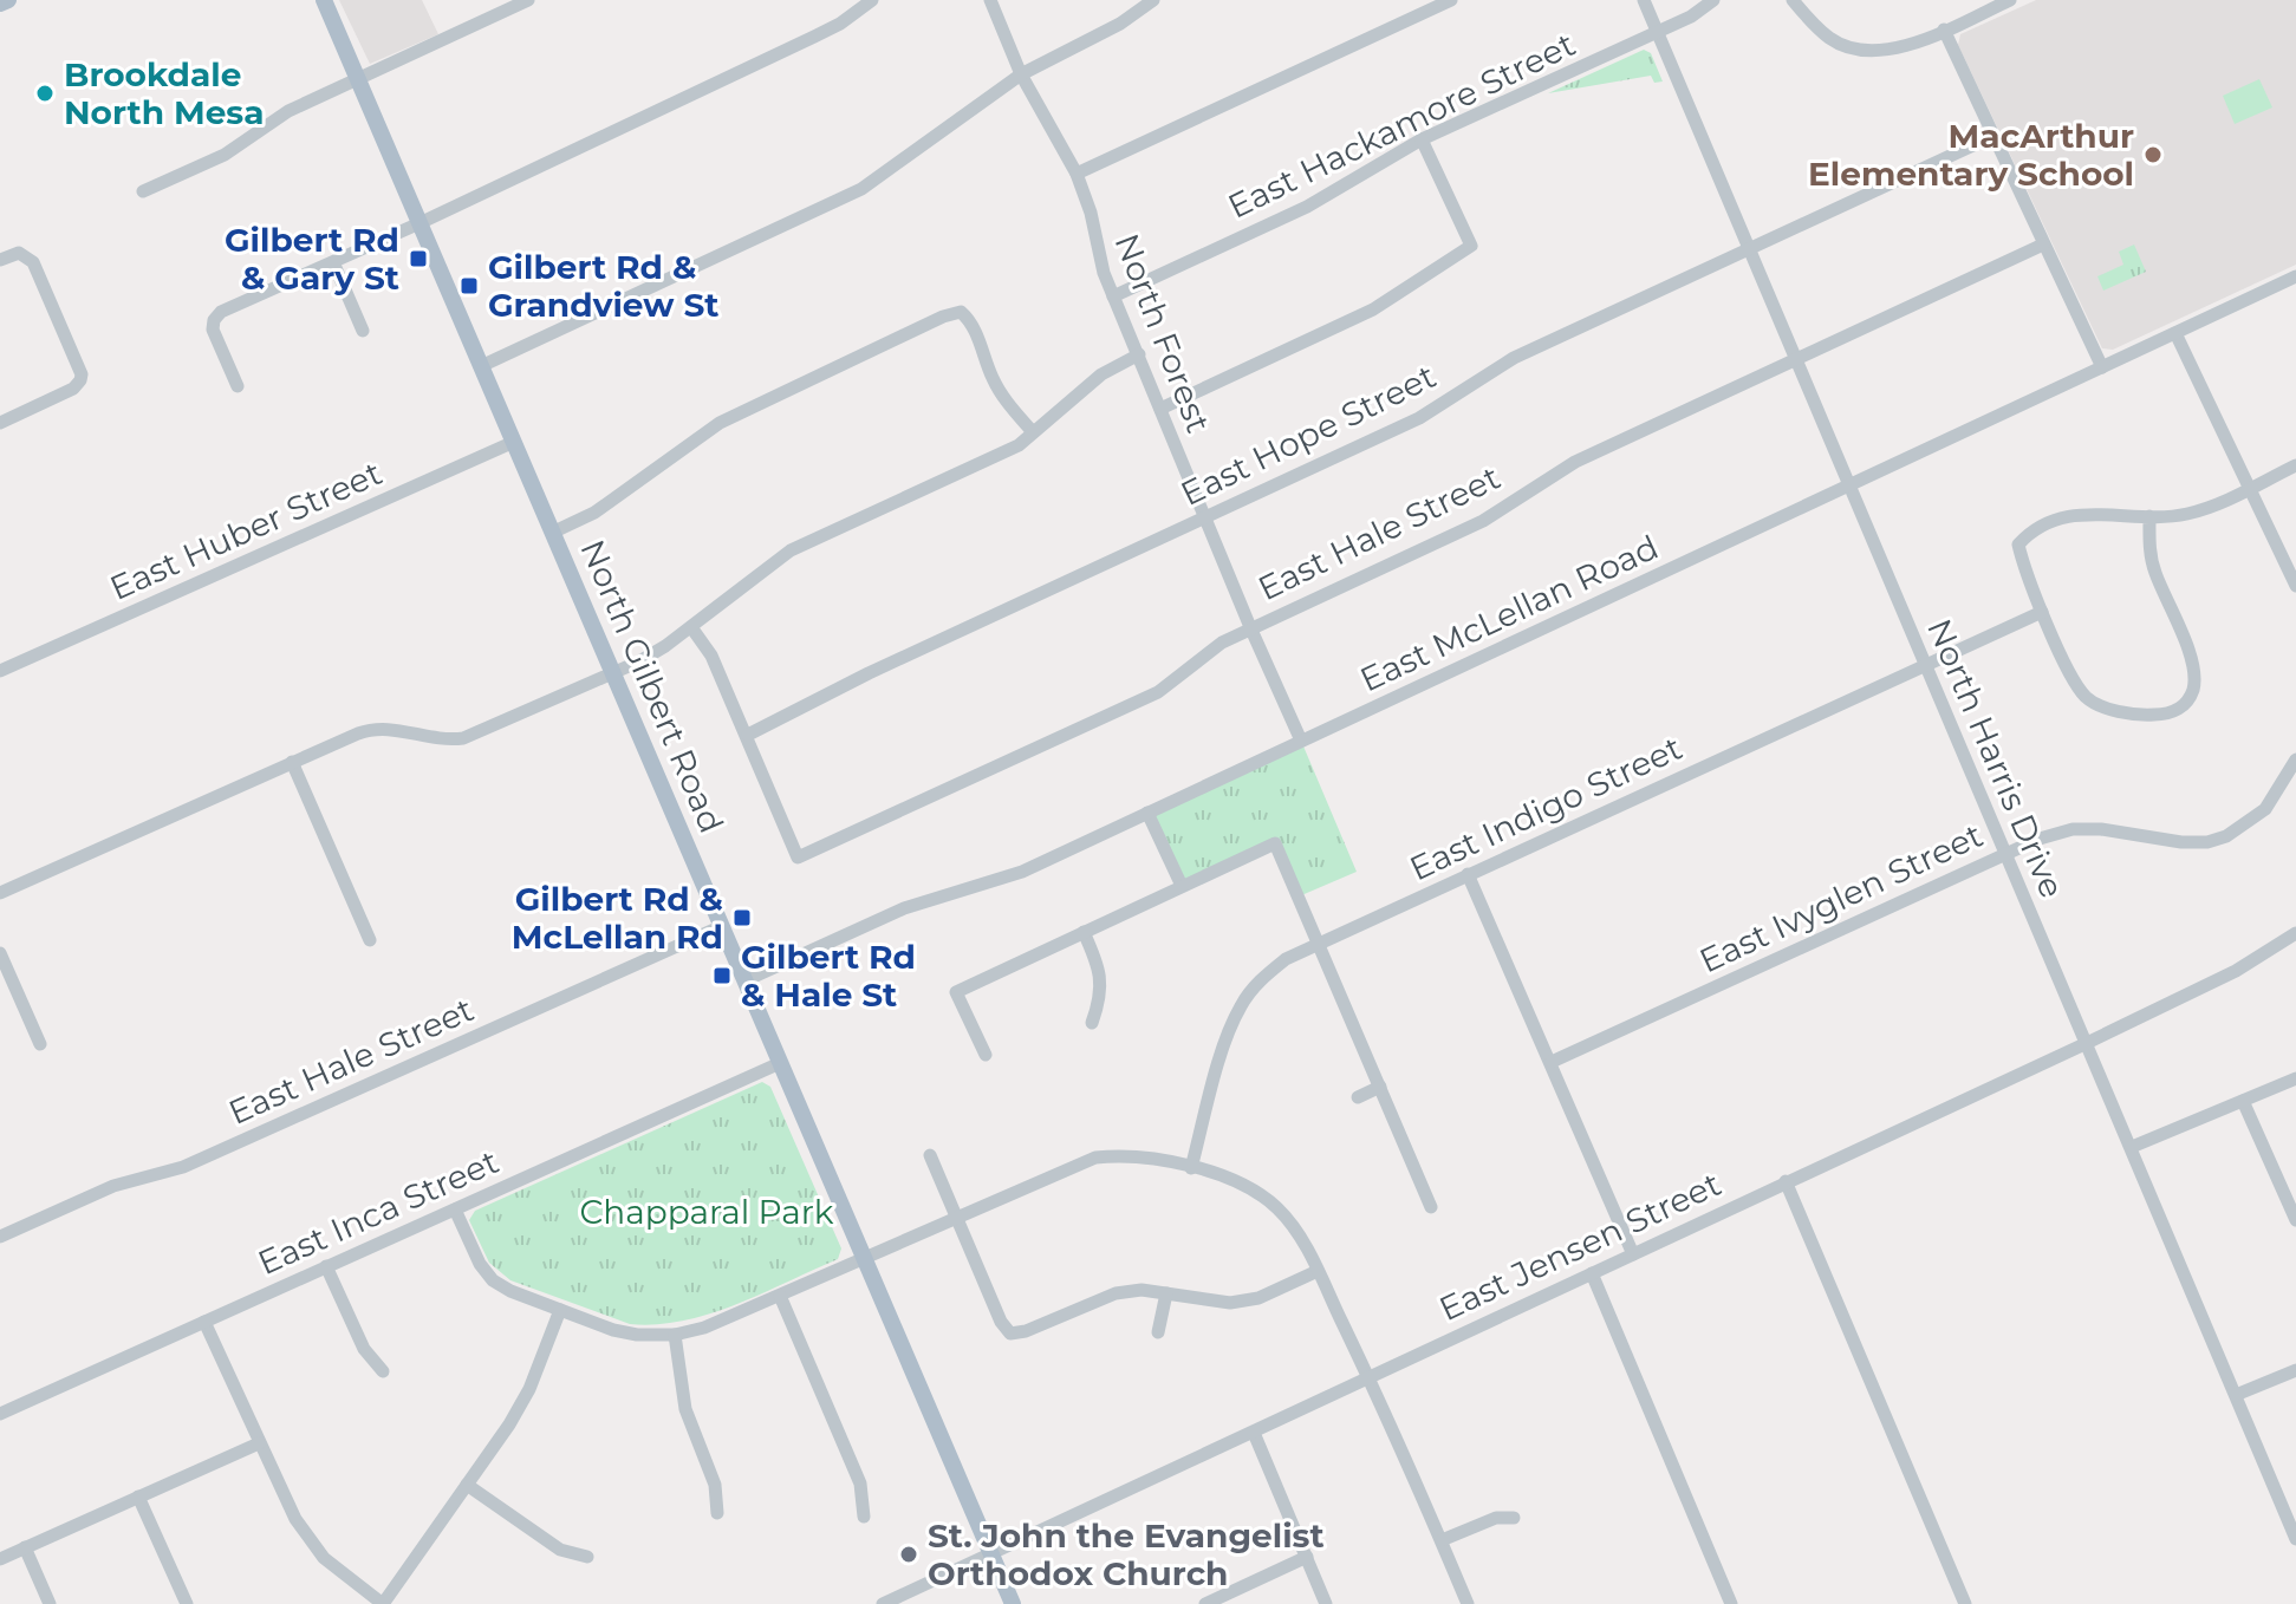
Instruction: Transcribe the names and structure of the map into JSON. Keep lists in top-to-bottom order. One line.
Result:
{"streets":{"main road":["North Gilbert Road"],"street":["East Hackamore Street","North Forest","East Hope Street","East Huber Street","East Hale Street","East McLellan Road","North Harris Drive","East Indigo Street","East Ivyglen Street","East Inca Street","East Jensen Street"]},"crossings":[["East Hackamore Street","North Forest"],["East Hackamore Street","North Harris Drive"],["North Forest","East Hope Street"],["North Forest","East Hale Street"],["North Forest","East McLellan Road"],["East Hope Street","East Hale Street"],["East Hope Street","North Harris Drive"],["East Huber Street","North Gilbert Road"],["East Hale Street","North Gilbert Road"],["East Hale Street","North Harris Drive"],["East McLellan Road","North Gilbert Road"],["East McLellan Road","North Harris Drive"],["North Gilbert Road","East Inca Street"],["North Gilbert Road","East Jensen Street"],["North Harris Drive","East Indigo Street"],["North Harris Drive","East Ivyglen Street"],["North Harris Drive","East Jensen Street"]],"parks":["Chapparal Park"],"places":{"other":["Brookdale North Mesa","MacArthur Elementary School","St. John the Evangelist Orthodox Church"],"transit":["Gilbert Rd & Gary St","Gilbert Rd & Grandview St","Gilbert Rd & McLellan Rd","Gilbert Rd & Hale St"]}}
